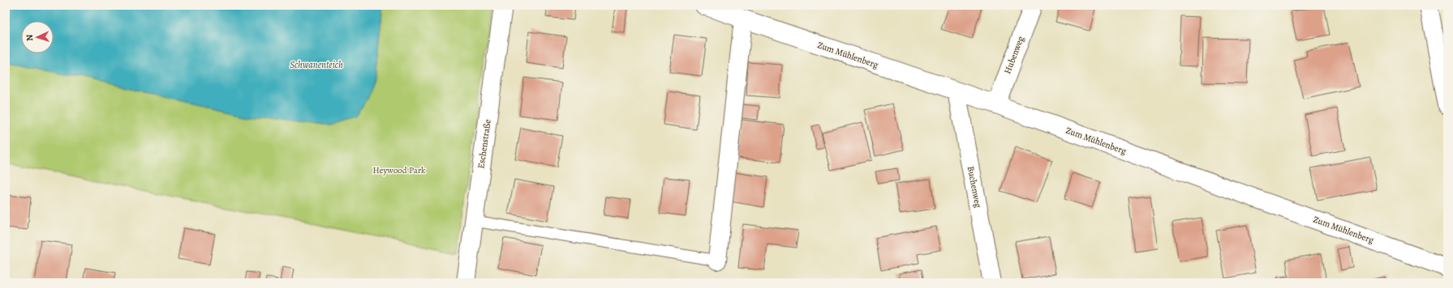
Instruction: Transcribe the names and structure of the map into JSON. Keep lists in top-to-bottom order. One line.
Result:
{"streets":{"street":["Zum Mühlenberg","Hubenweg","Eschenstraße","Buchenweg"]},"crossings":[["Zum Mühlenberg","Hubenweg"],["Zum Mühlenberg","Buchenweg"]],"water":["Schwanenteich"],"parks":["Heywood Park"],"north":"left"}
